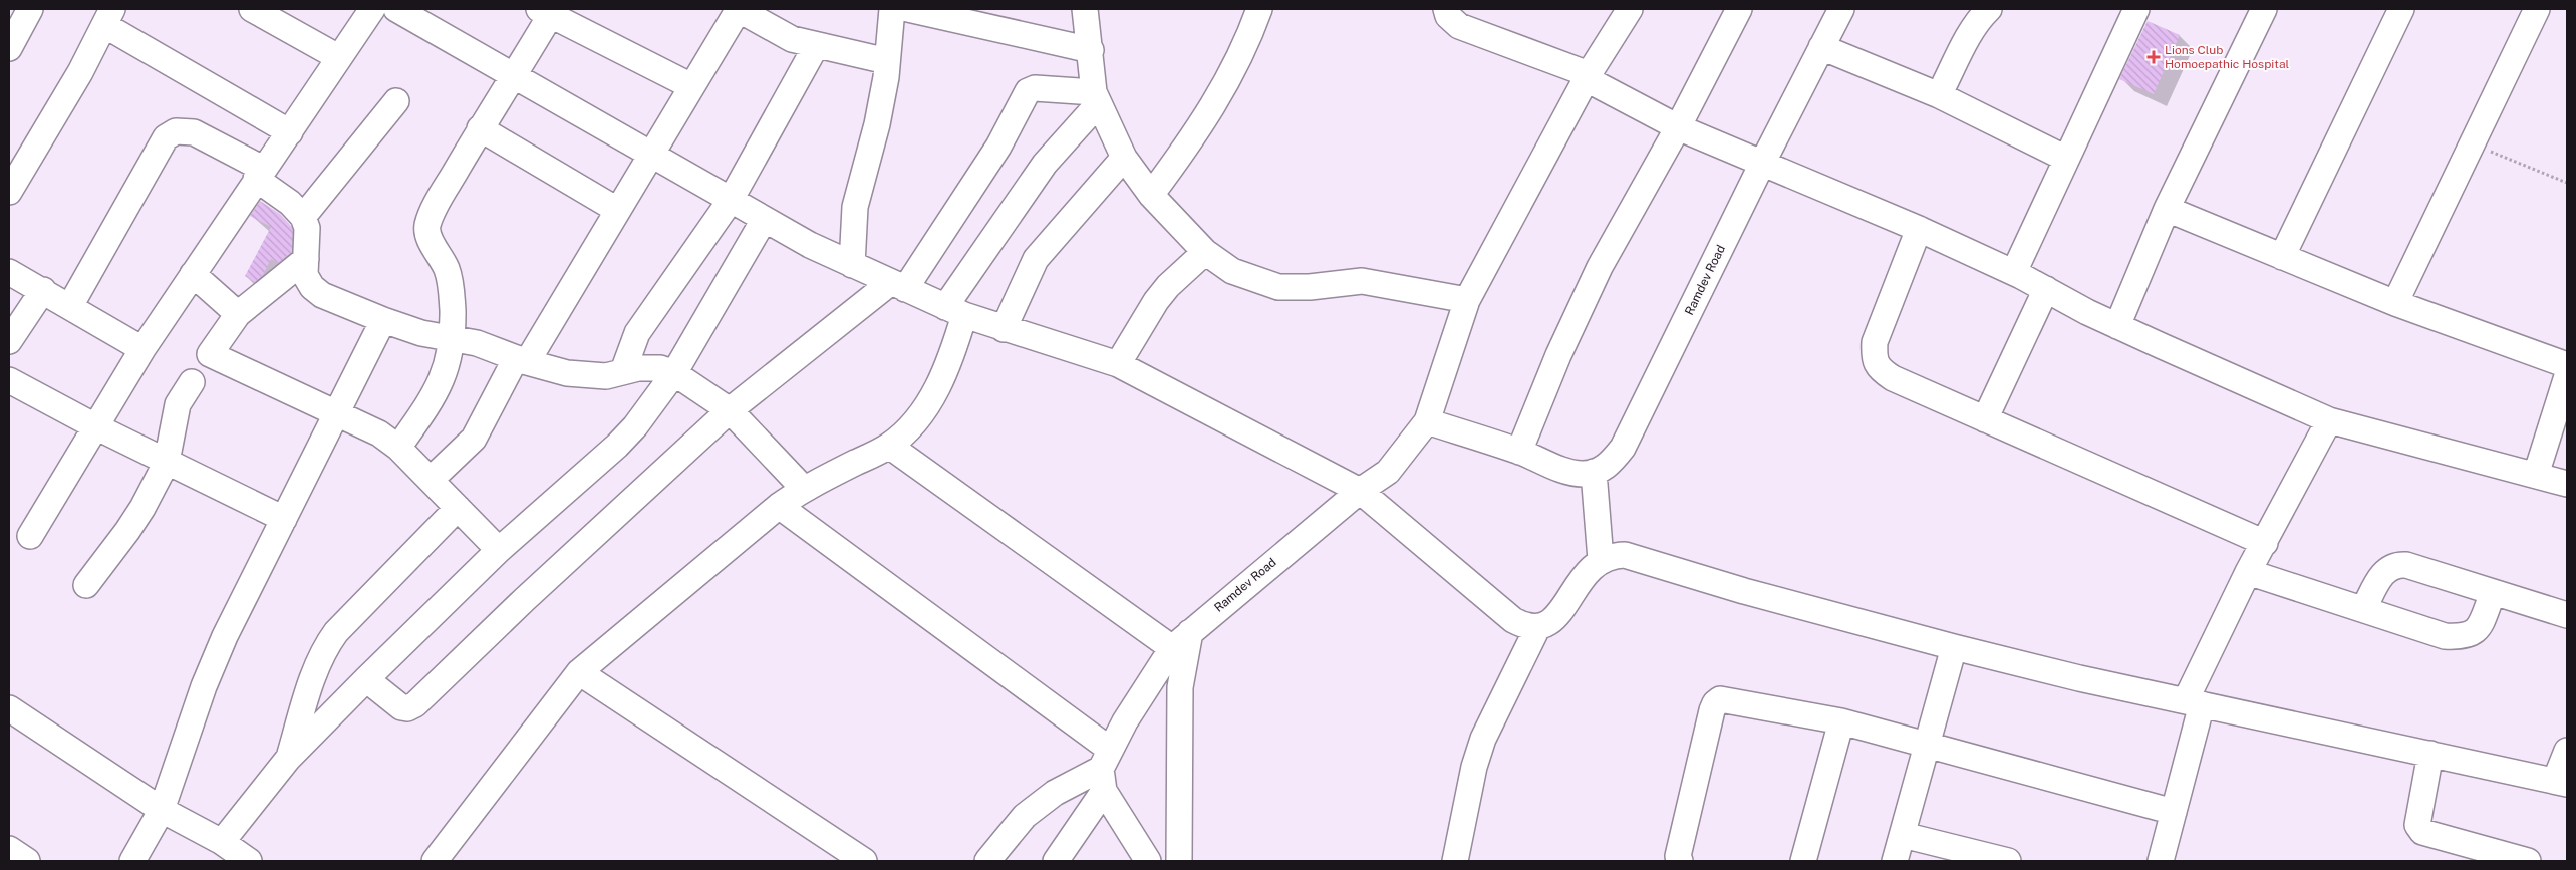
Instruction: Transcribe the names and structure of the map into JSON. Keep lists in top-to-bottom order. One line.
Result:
{"streets":{"street":["Ramdev Road"]},"places":{"health":["Lions Club Homoepathic Hospital"]}}
